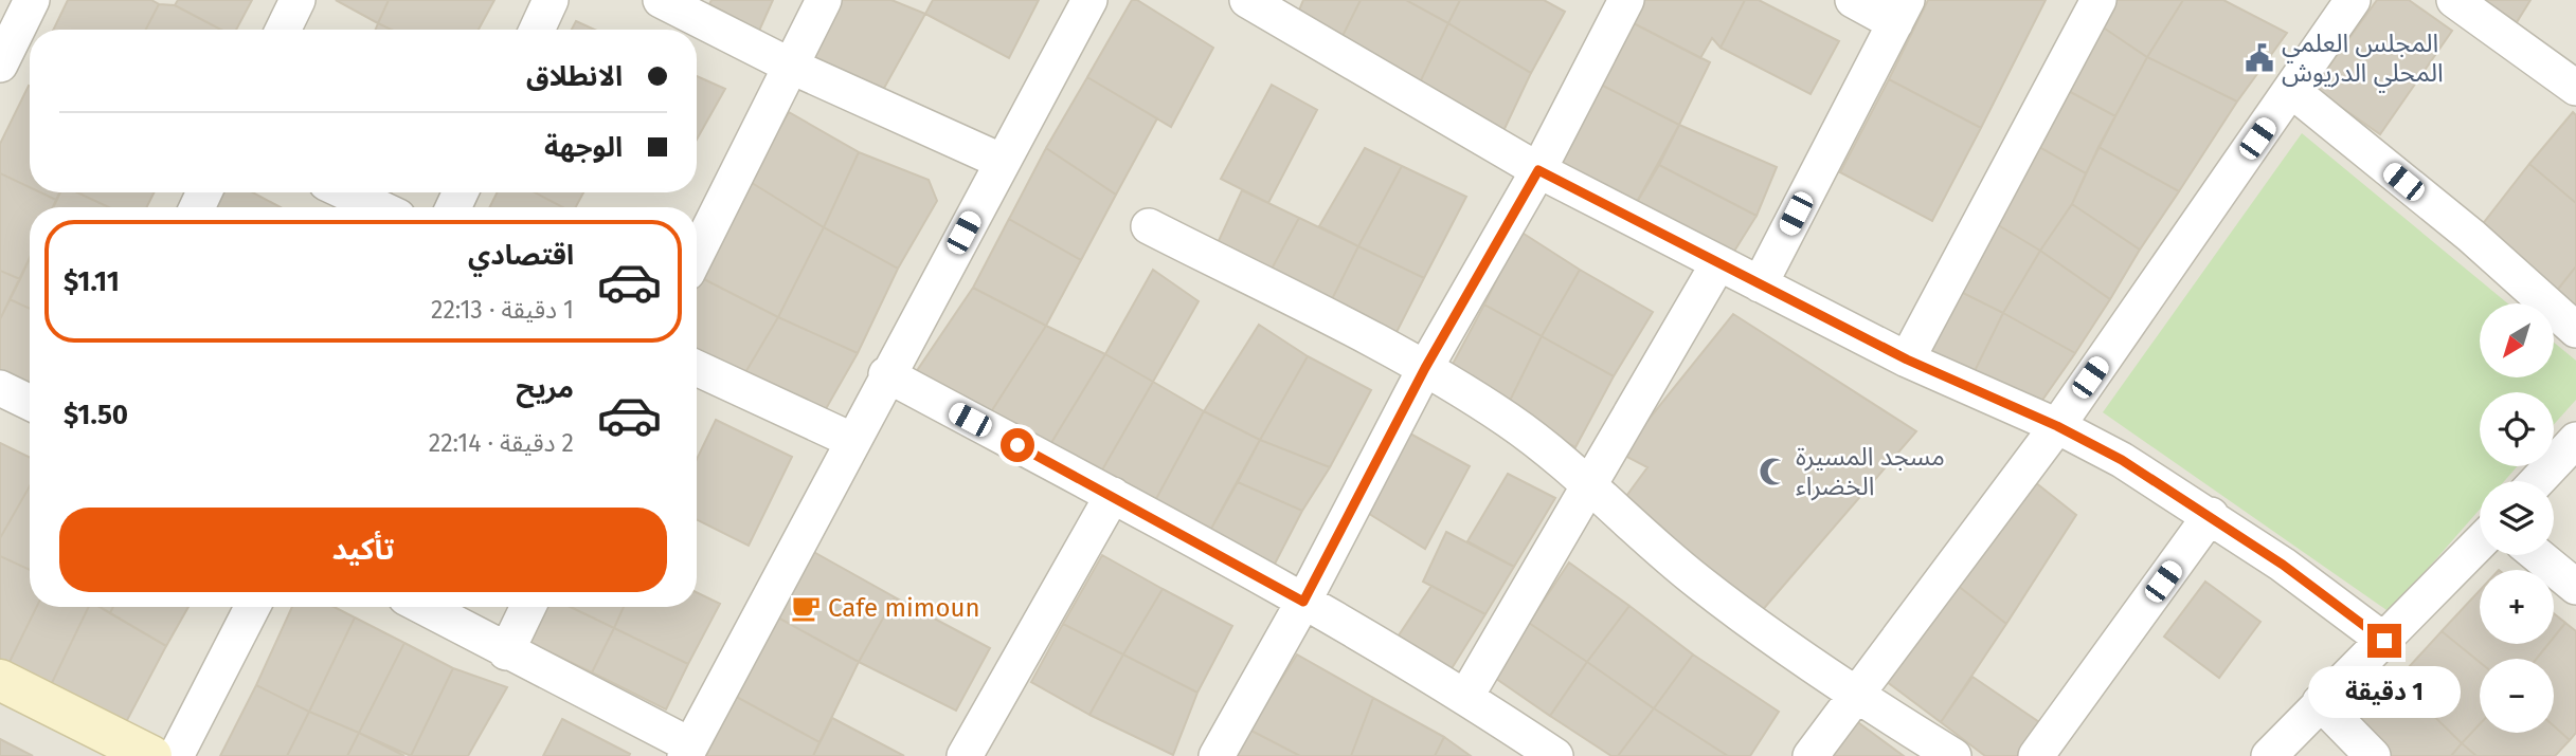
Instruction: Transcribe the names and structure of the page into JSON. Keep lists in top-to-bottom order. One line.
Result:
{"places":{"public building":["المجلس العلمي المحلي الدريوش"],"mosque":["مسجد المسيرة الخضراء"],"cafe":["Cafe mimoun"]},"north":"bottom left","page":{"banner":["الانطلاق","الوجهة"],"list":[{"name":"اقتصادي","note":"1 دقيقة · 22:13","value":"$1.11"},{"name":"مريح","note":"2 دقيقة · 22:14","value":"$1.50"}],"map_buttons":["+","−"],"buttons":"تأكيد","bubble":"1 دقيقة"}}
